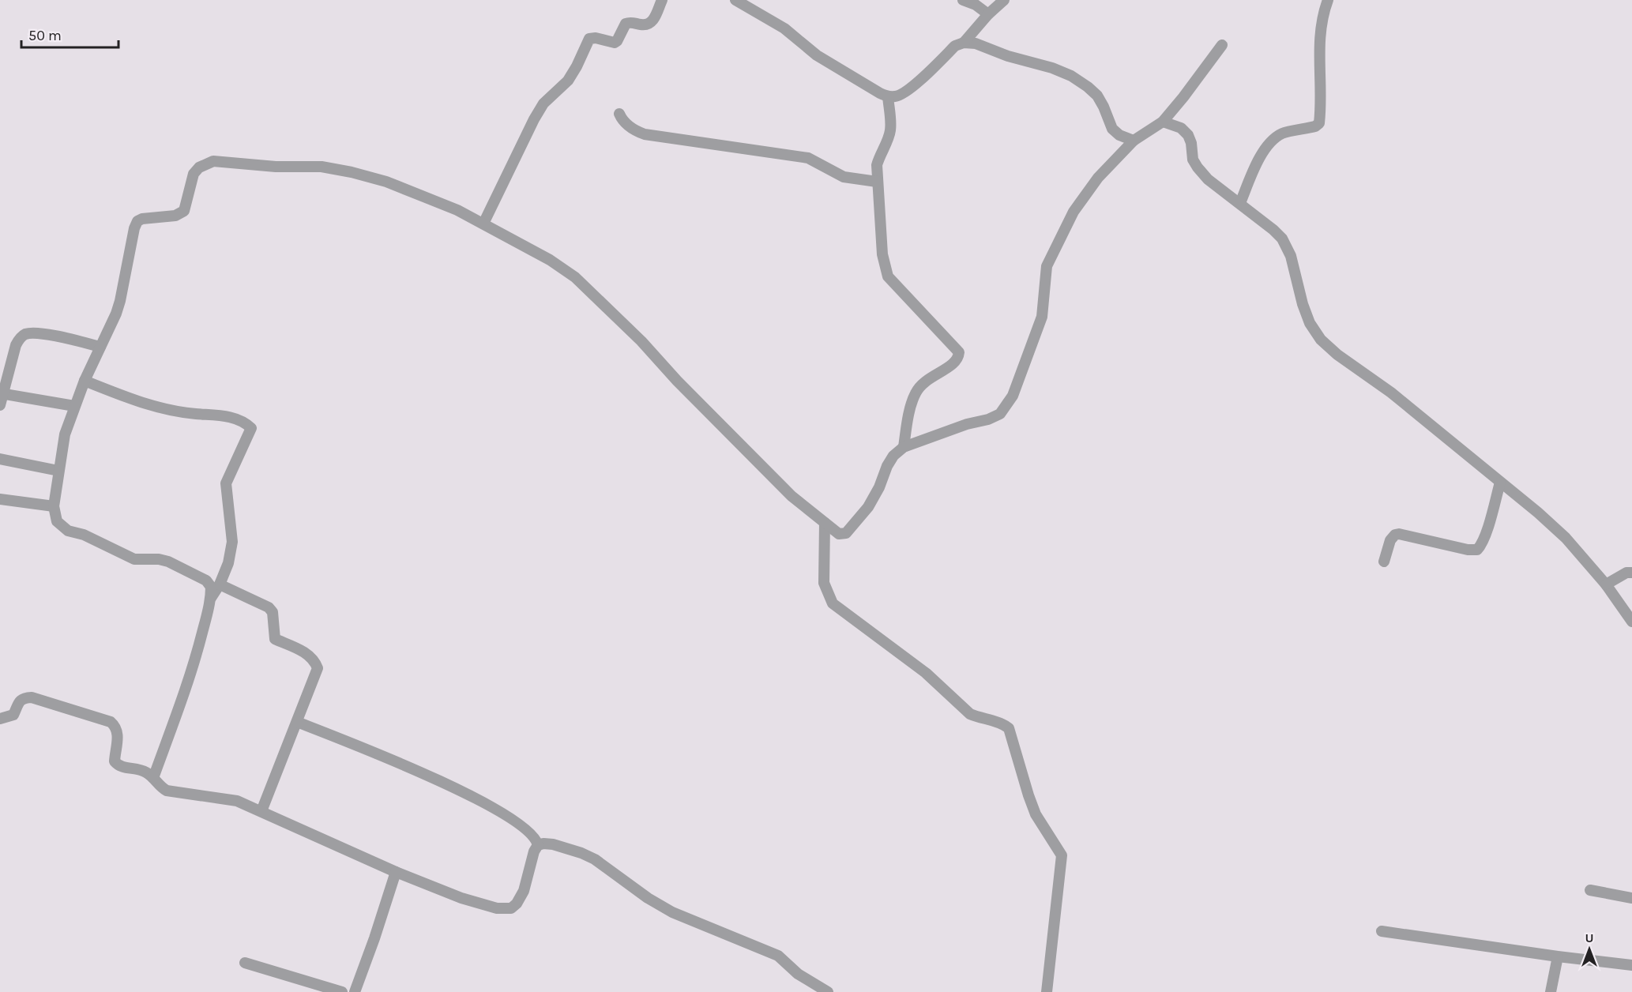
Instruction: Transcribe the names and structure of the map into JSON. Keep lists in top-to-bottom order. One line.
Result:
{"scale_bar":"50 m","north":"top"}
